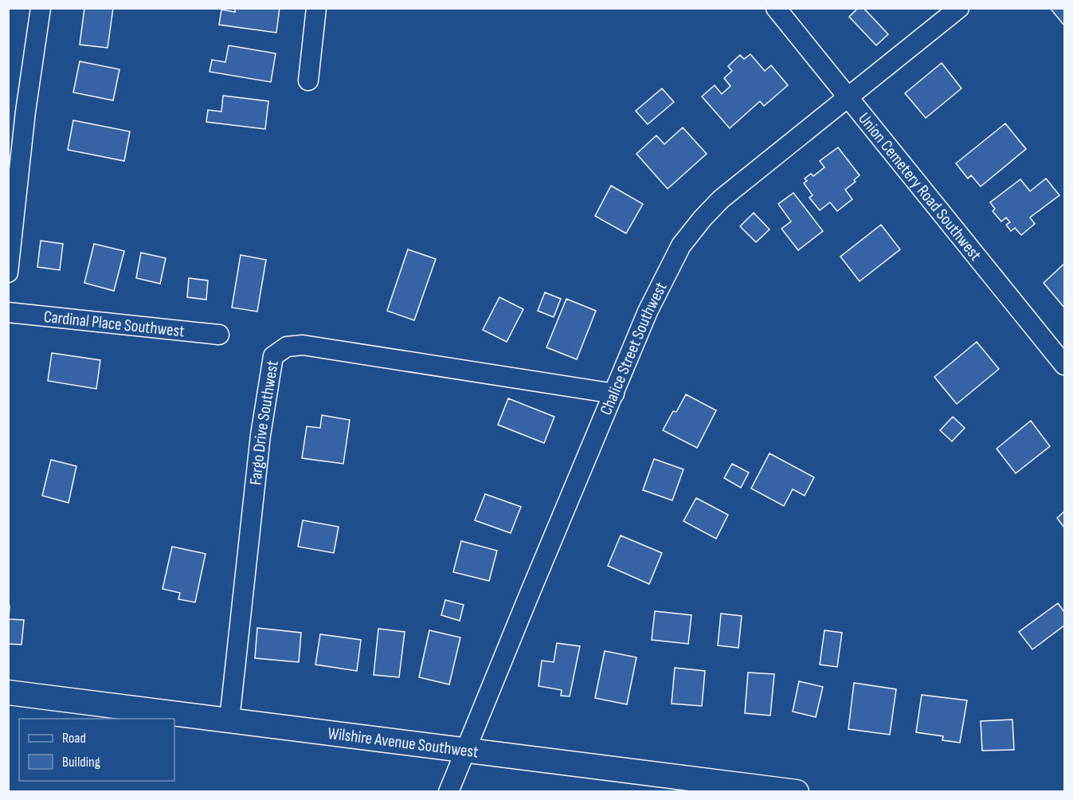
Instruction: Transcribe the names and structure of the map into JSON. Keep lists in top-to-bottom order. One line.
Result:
{"streets":{"street":["Union Cemetery Road Southwest","Cardinal Place Southwest","Chalice Street Southwest","Fargo Drive Southwest","Wilshire Avenue Southwest"]},"crossings":[["Union Cemetery Road Southwest","Chalice Street Southwest"],["Chalice Street Southwest","Fargo Drive Southwest"],["Chalice Street Southwest","Wilshire Avenue Southwest"],["Fargo Drive Southwest","Wilshire Avenue Southwest"]],"legend":["Road","Building"]}
